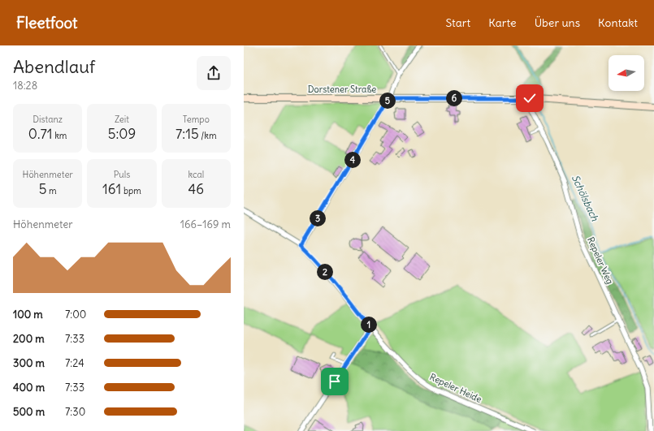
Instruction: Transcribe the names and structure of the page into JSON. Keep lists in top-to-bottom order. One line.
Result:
{"streets":{"main road":["Dorstener Straße"],"street":["Repeler Weg","Repeler Heide"]},"crossings":[["Dorstener Straße","Repeler Weg"]],"water":["Schölsbach"],"north":"left","page":{"header":"Fleetfoot","nav":["Start","Karte","Über uns","Kontakt"],"heading":["Abendlauf","18:28"],"pins":["6","5","4","3","2","1"],"stats":[["Distanz","0.71 km"],["Zeit","5:09"],["Tempo","7:15 /km"],["Höhenmeter","5 m"],["Puls","161 bpm"],["kcal","46"]],"chart":["Höhenmeter","166–169 m"],"list":[{"name":"100 m","note":"7:00"},{"name":"200 m","note":"7:33"},{"name":"300 m","note":"7:24"},{"name":"400 m","note":"7:33"},{"name":"500 m","note":"7:30"}]}}
